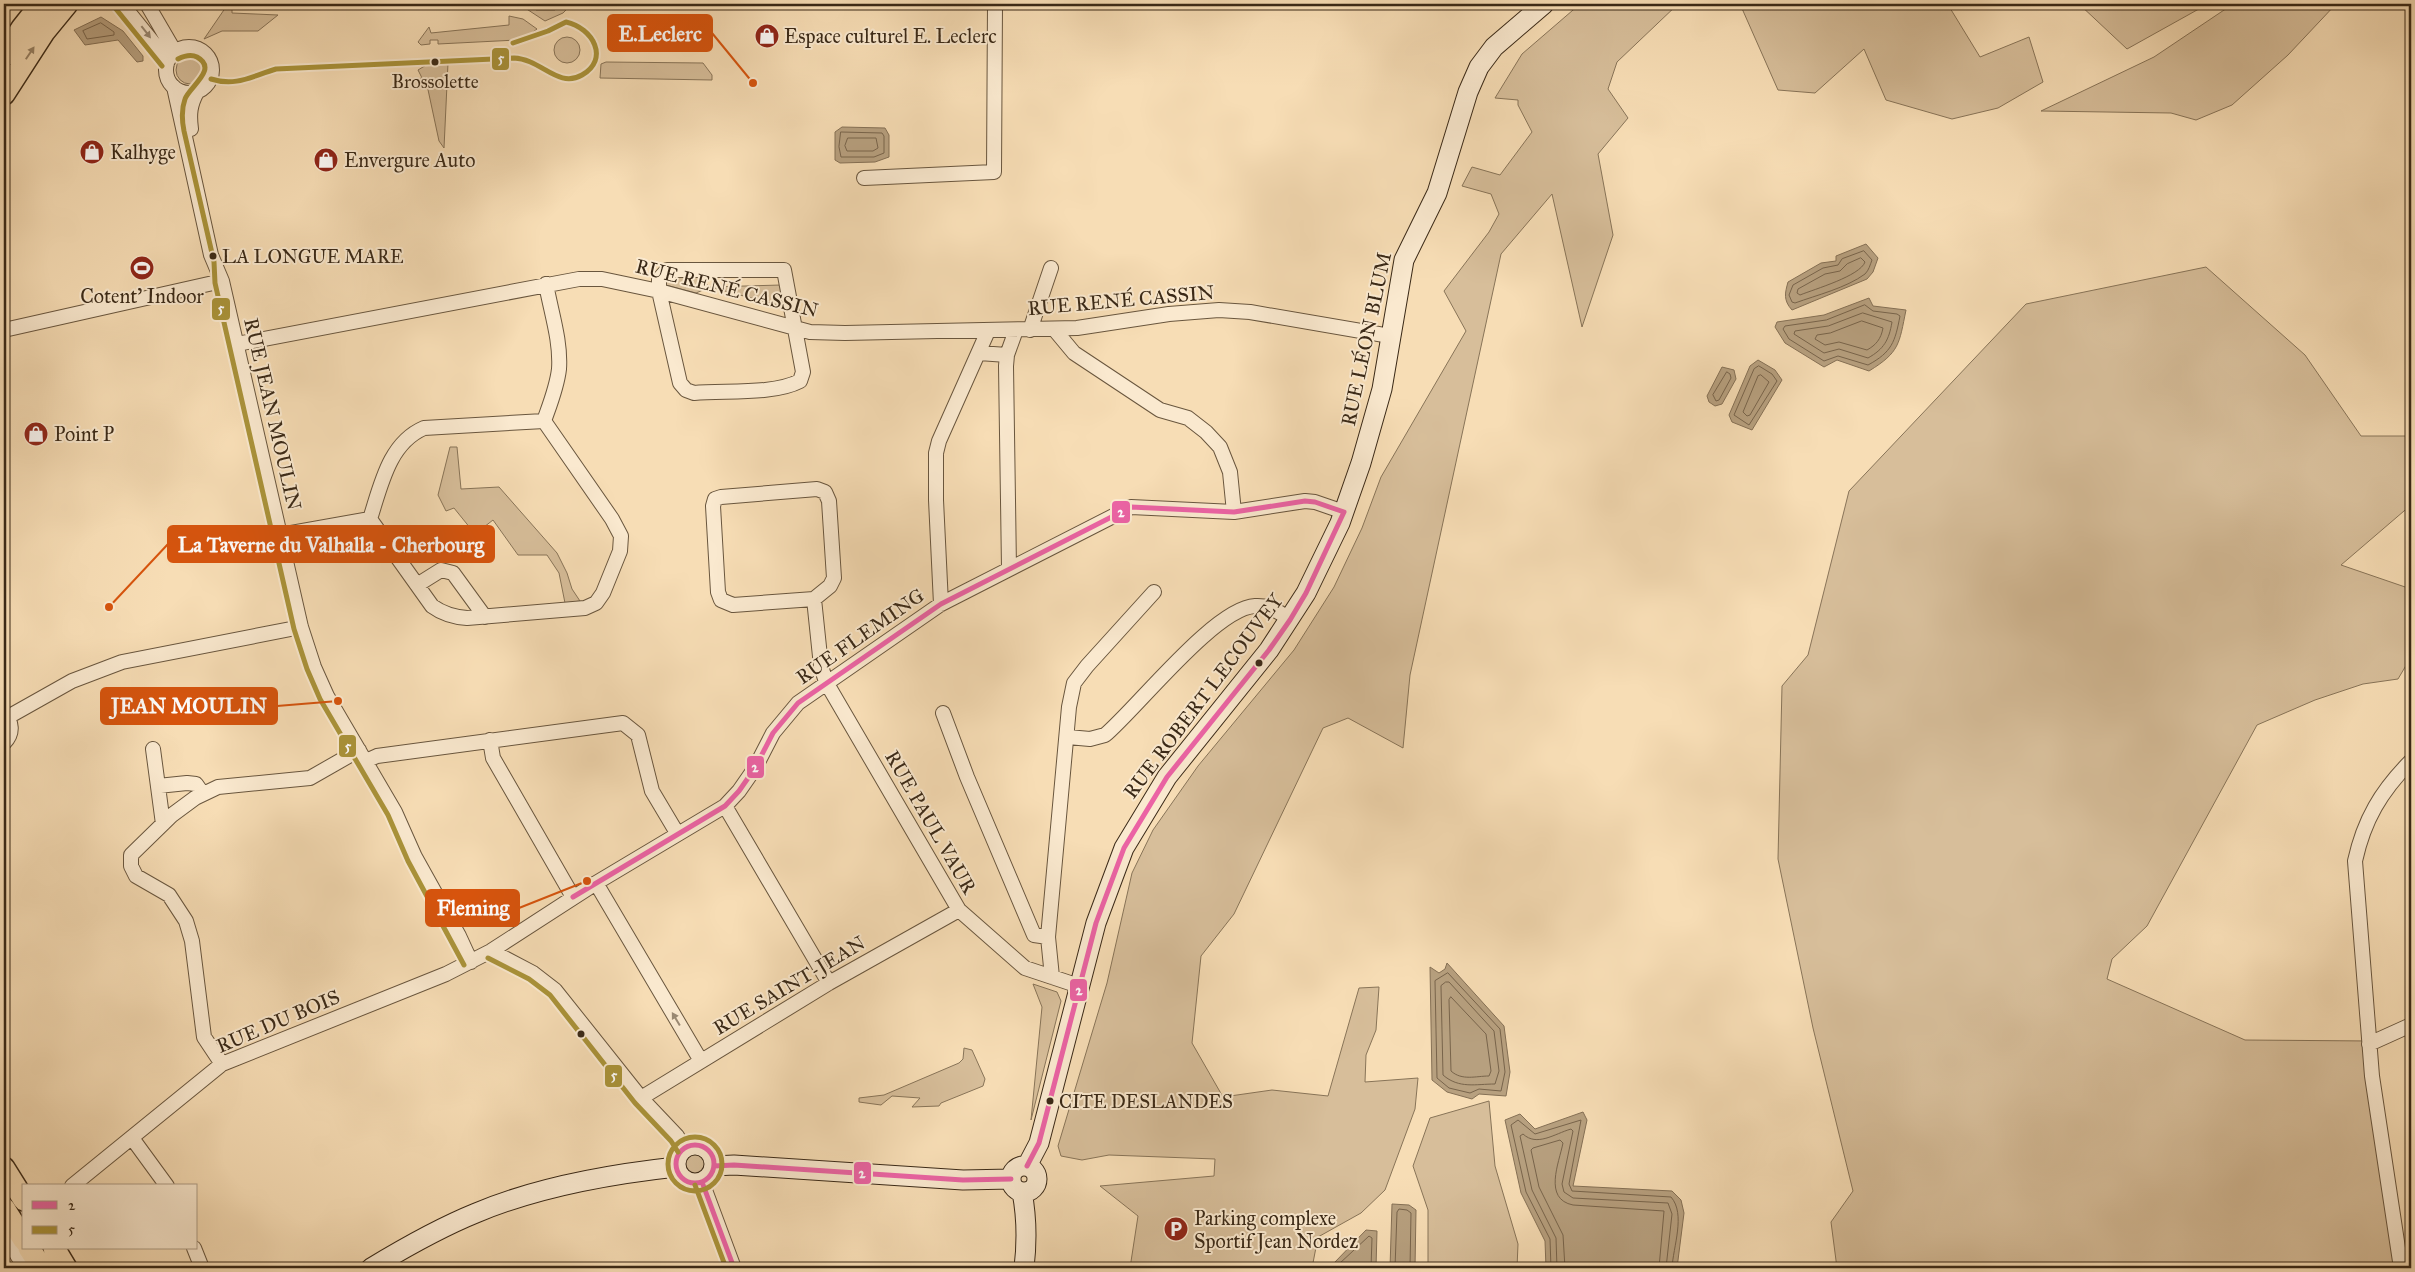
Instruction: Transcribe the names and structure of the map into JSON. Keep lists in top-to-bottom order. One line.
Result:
{"streets":{"street":["RUE RENÉ CASSIN","RUE LÉON BLUM","RUE JEAN MOULIN","RUE FLEMING","RUE ROBERT LECOUVEY","RUE PAUL VAUR","RUE SAINT-JEAN","RUE DU BOIS"]},"crossings":[["RUE RENÉ CASSIN","RUE LÉON BLUM"],["RUE RENÉ CASSIN","RUE JEAN MOULIN"],["RUE LÉON BLUM","RUE FLEMING"],["RUE LÉON BLUM","RUE ROBERT LECOUVEY"],["RUE JEAN MOULIN","RUE FLEMING"],["RUE JEAN MOULIN","RUE DU BOIS"],["RUE FLEMING","RUE ROBERT LECOUVEY"],["RUE FLEMING","RUE PAUL VAUR"],["RUE FLEMING","RUE DU BOIS"],["RUE ROBERT LECOUVEY","RUE PAUL VAUR"],["RUE PAUL VAUR","RUE SAINT-JEAN"]],"places":{"shop":["Espace culturel E. Leclerc","Kalhyge","Envergure Auto","Point P"],"other":["Brossolette","E.Leclerc","LA LONGUE MARE","La Taverne du Valhalla - Cherbourg","JEAN MOULIN","Fleming","CITE DESLANDES"],"sports":["Cotent' Indoor"],"parking":["Parking complexe Sportif Jean Nordez"]},"lines":["transit line 5","transit line 2"],"legend":["2","5"]}
